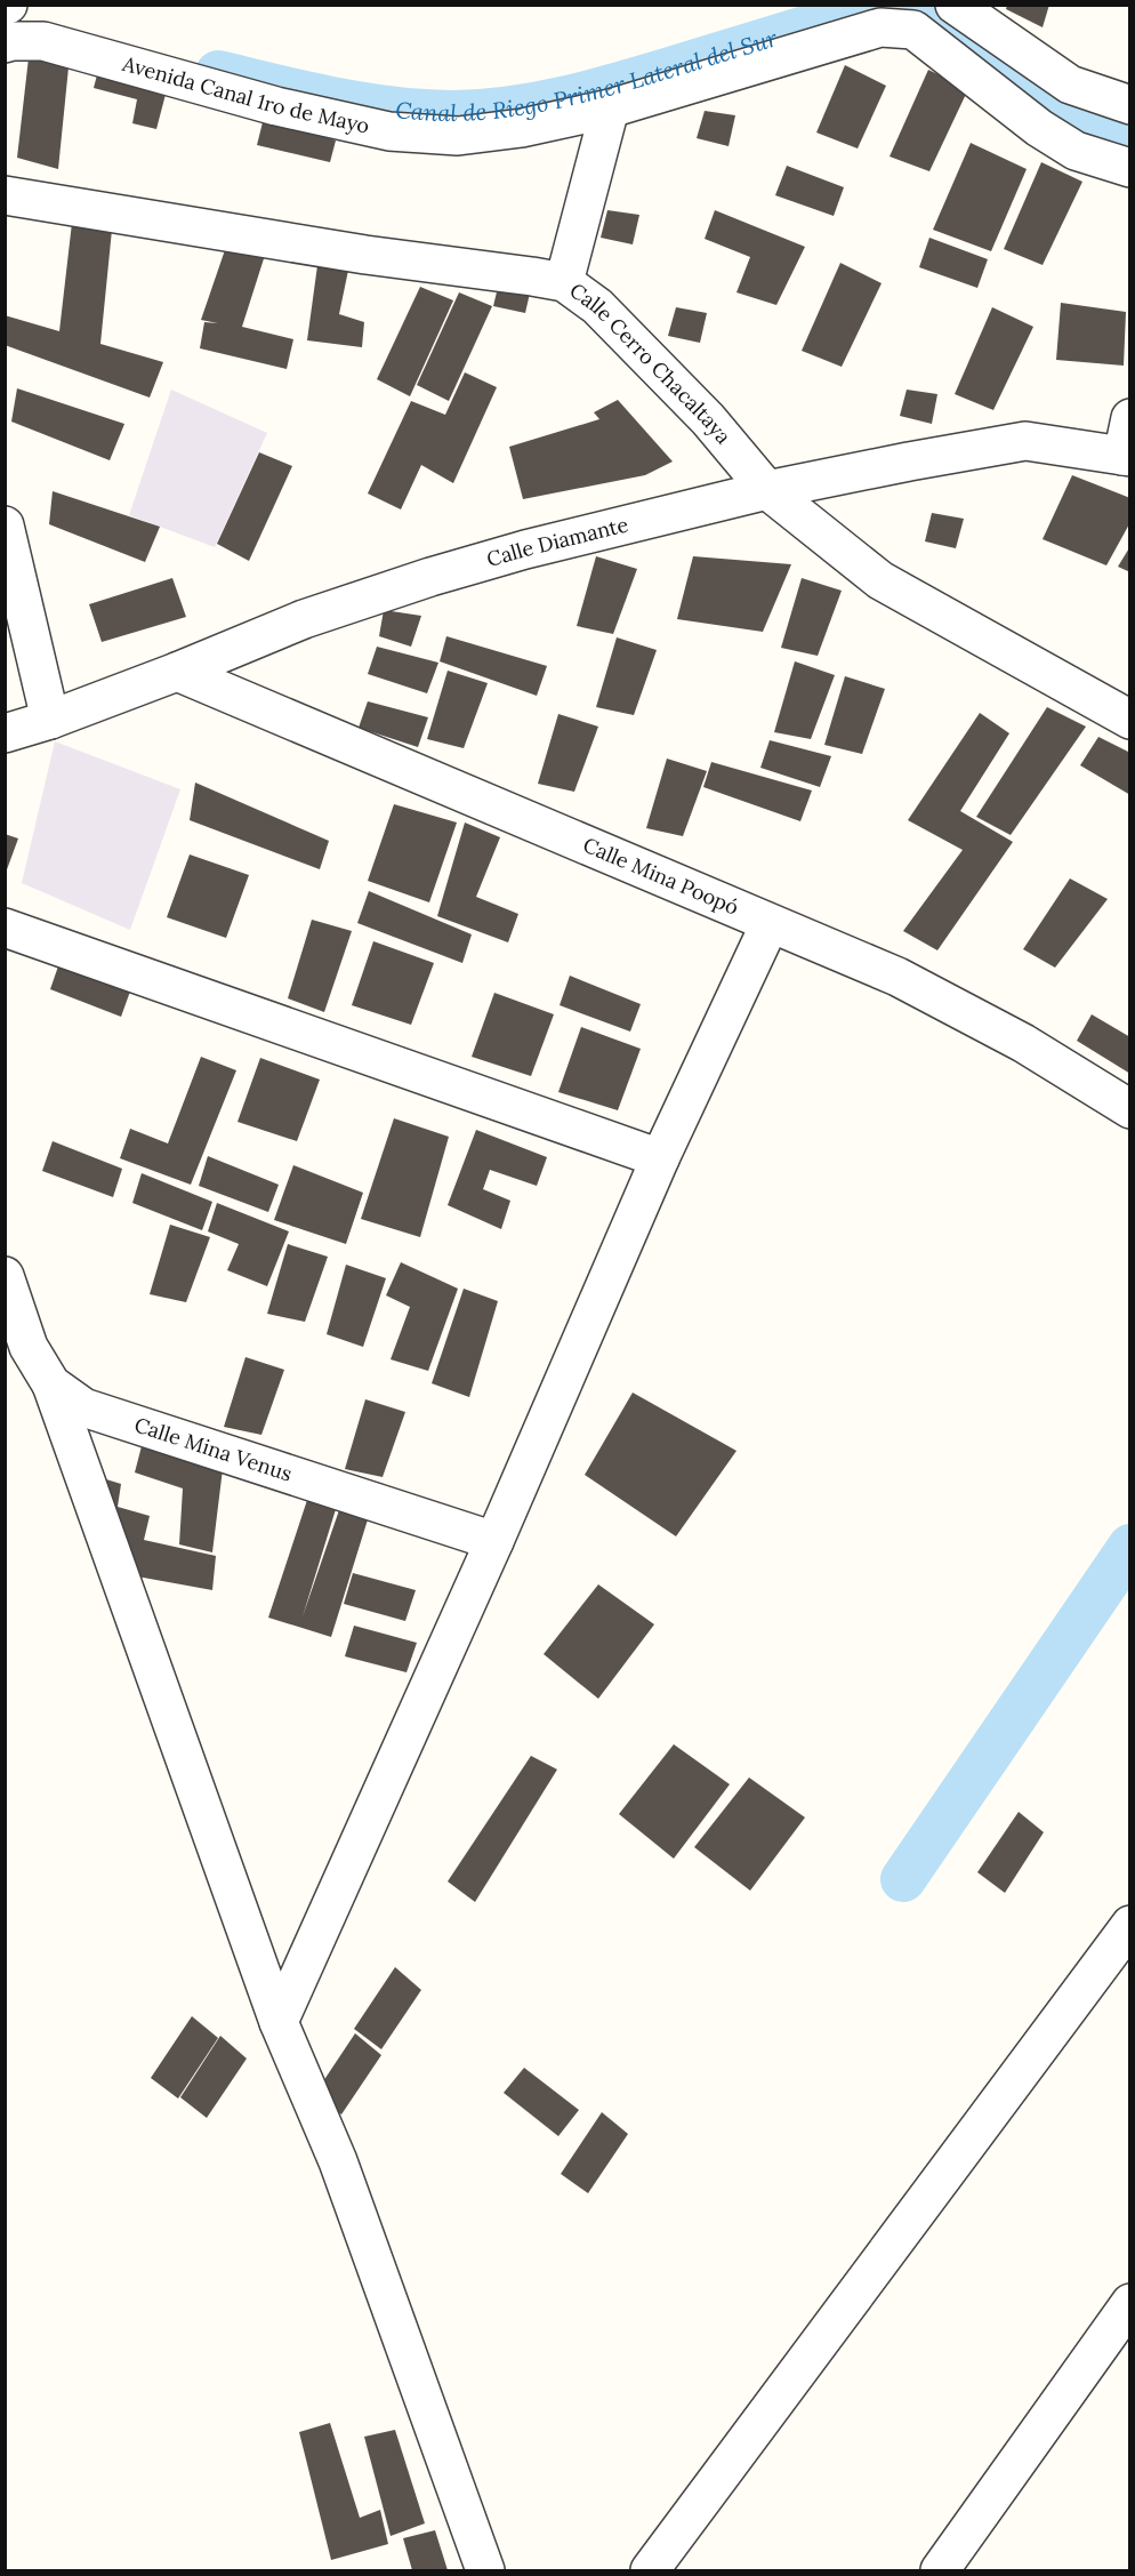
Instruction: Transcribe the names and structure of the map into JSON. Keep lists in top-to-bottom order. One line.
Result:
{"streets":{"street":["Avenida Canal 1ro de Mayo","Calle Cerro Chacaltaya","Calle Diamante","Calle Mina Poopó","Calle Mina Venus"]},"crossings":[["Calle Cerro Chacaltaya","Calle Diamante"],["Calle Diamante","Calle Mina Poopó"]],"water":["Canal de Riego Primer Lateral del Sur"]}
